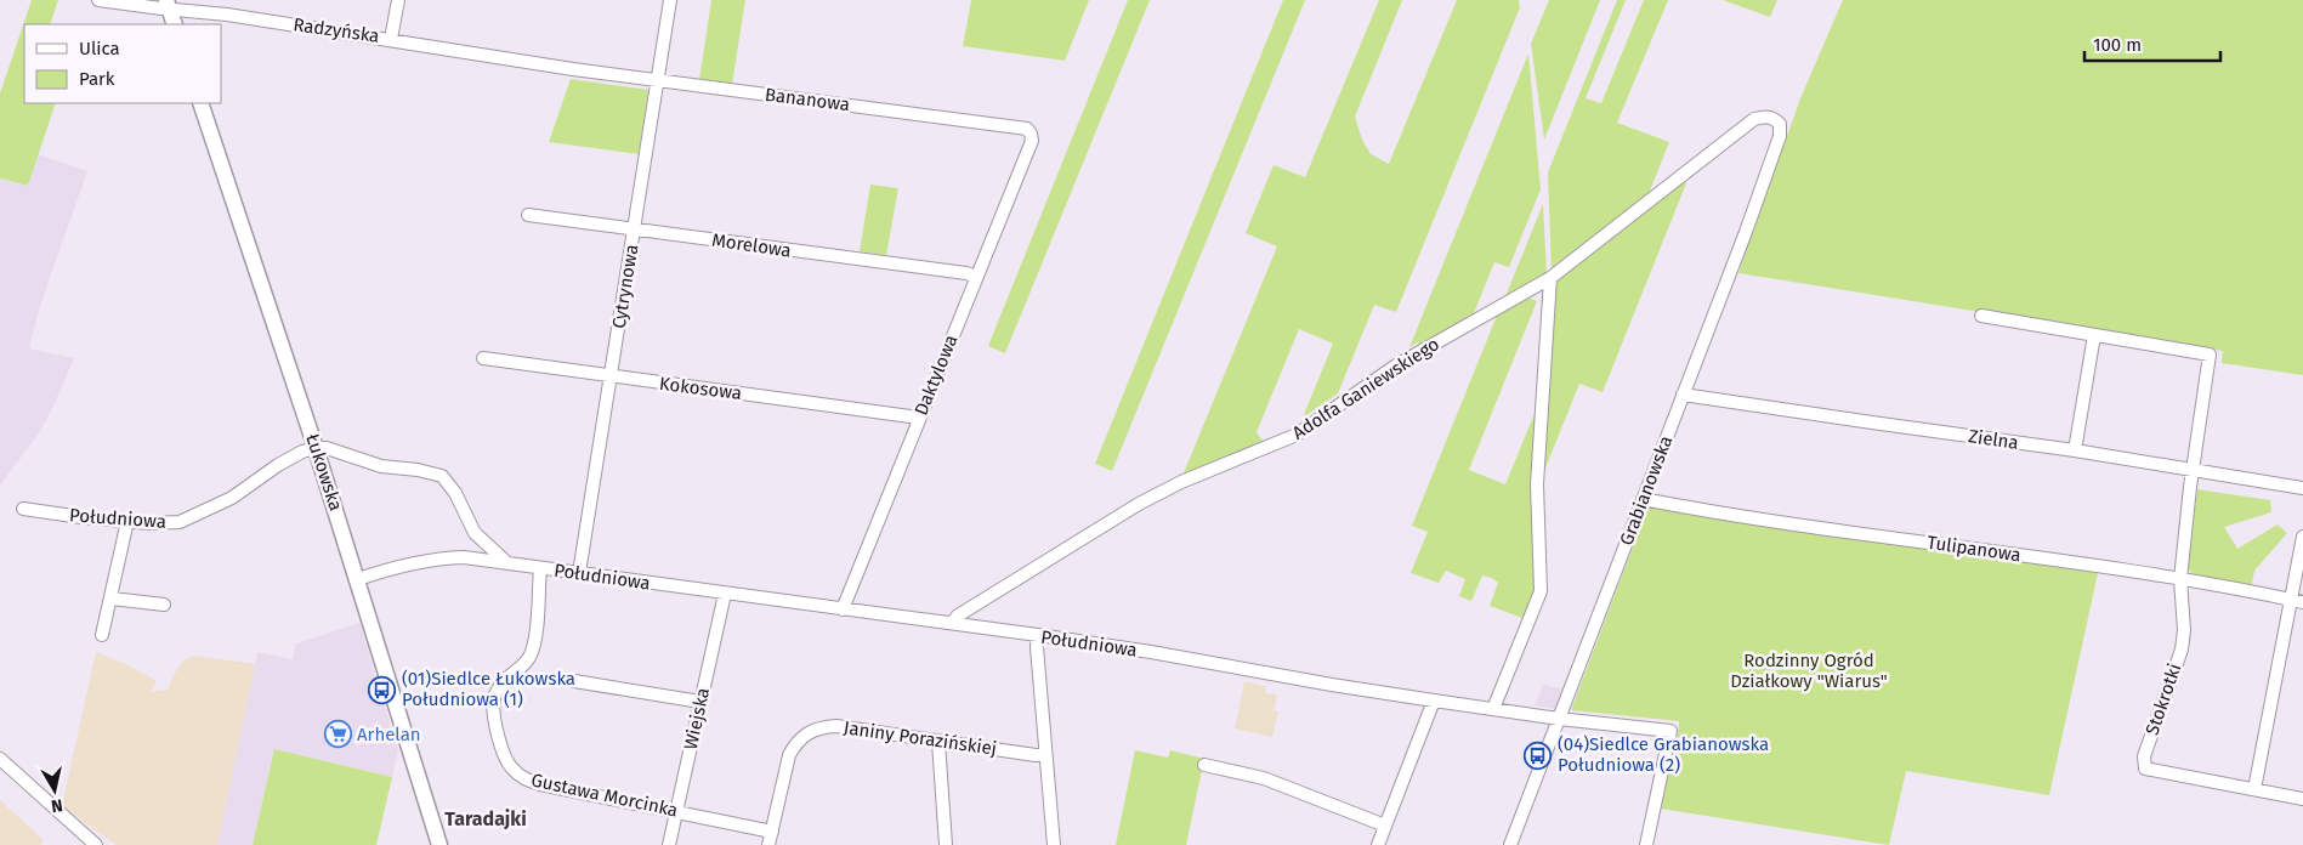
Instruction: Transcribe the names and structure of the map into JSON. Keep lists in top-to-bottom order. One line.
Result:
{"streets":{"main road":["Łukowska"],"street":["Radzyńska","Bananowa","Morelowa","Cytrynowa","Daktylowa","Kokosowa","Adolfa Ganiewskiego","Zielna","Grabianowska","Południowa","Tulipanowa","Stokrotki","Wiejska","Janiny Porazińskiej","Gustawa Morcinka"]},"crossings":[["Radzyńska","Bananowa"],["Bananowa","Cytrynowa"],["Bananowa","Daktylowa"],["Morelowa","Cytrynowa"],["Morelowa","Daktylowa"],["Cytrynowa","Kokosowa"],["Cytrynowa","Południowa"],["Daktylowa","Kokosowa"],["Daktylowa","Południowa"],["Adolfa Ganiewskiego","Grabianowska"],["Adolfa Ganiewskiego","Południowa"],["Zielna","Grabianowska"],["Zielna","Stokrotki"],["Łukowska","Południowa"],["Grabianowska","Południowa"],["Grabianowska","Tulipanowa"],["Południowa","Wiejska"],["Południowa","Gustawa Morcinka"],["Tulipanowa","Stokrotki"],["Wiejska","Gustawa Morcinka"],["Janiny Porazińskiej","Gustawa Morcinka"]],"districts":["Taradajki"],"parks":["Rodzinny Ogród Działkowy \"Wiarus\""],"places":{"bus stop":["(01)Siedlce Łukowska Południowa (1)","(04)Siedlce Grabianowska Południowa (2)"],"supermarket":["Arhelan"]},"legend":["Ulica","Park"],"scale_bar":"100 m","north":"bottom"}
